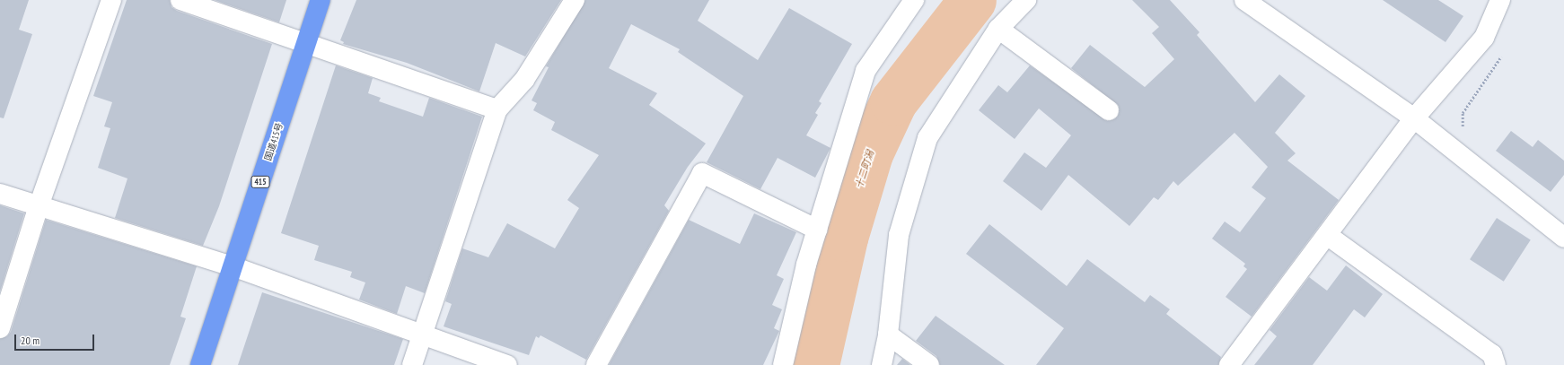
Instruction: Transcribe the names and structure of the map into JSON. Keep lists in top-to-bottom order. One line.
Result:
{"streets":{"highway":["国道415号","415"]},"water":["十二町潟"],"scale_bar":"20 m"}
